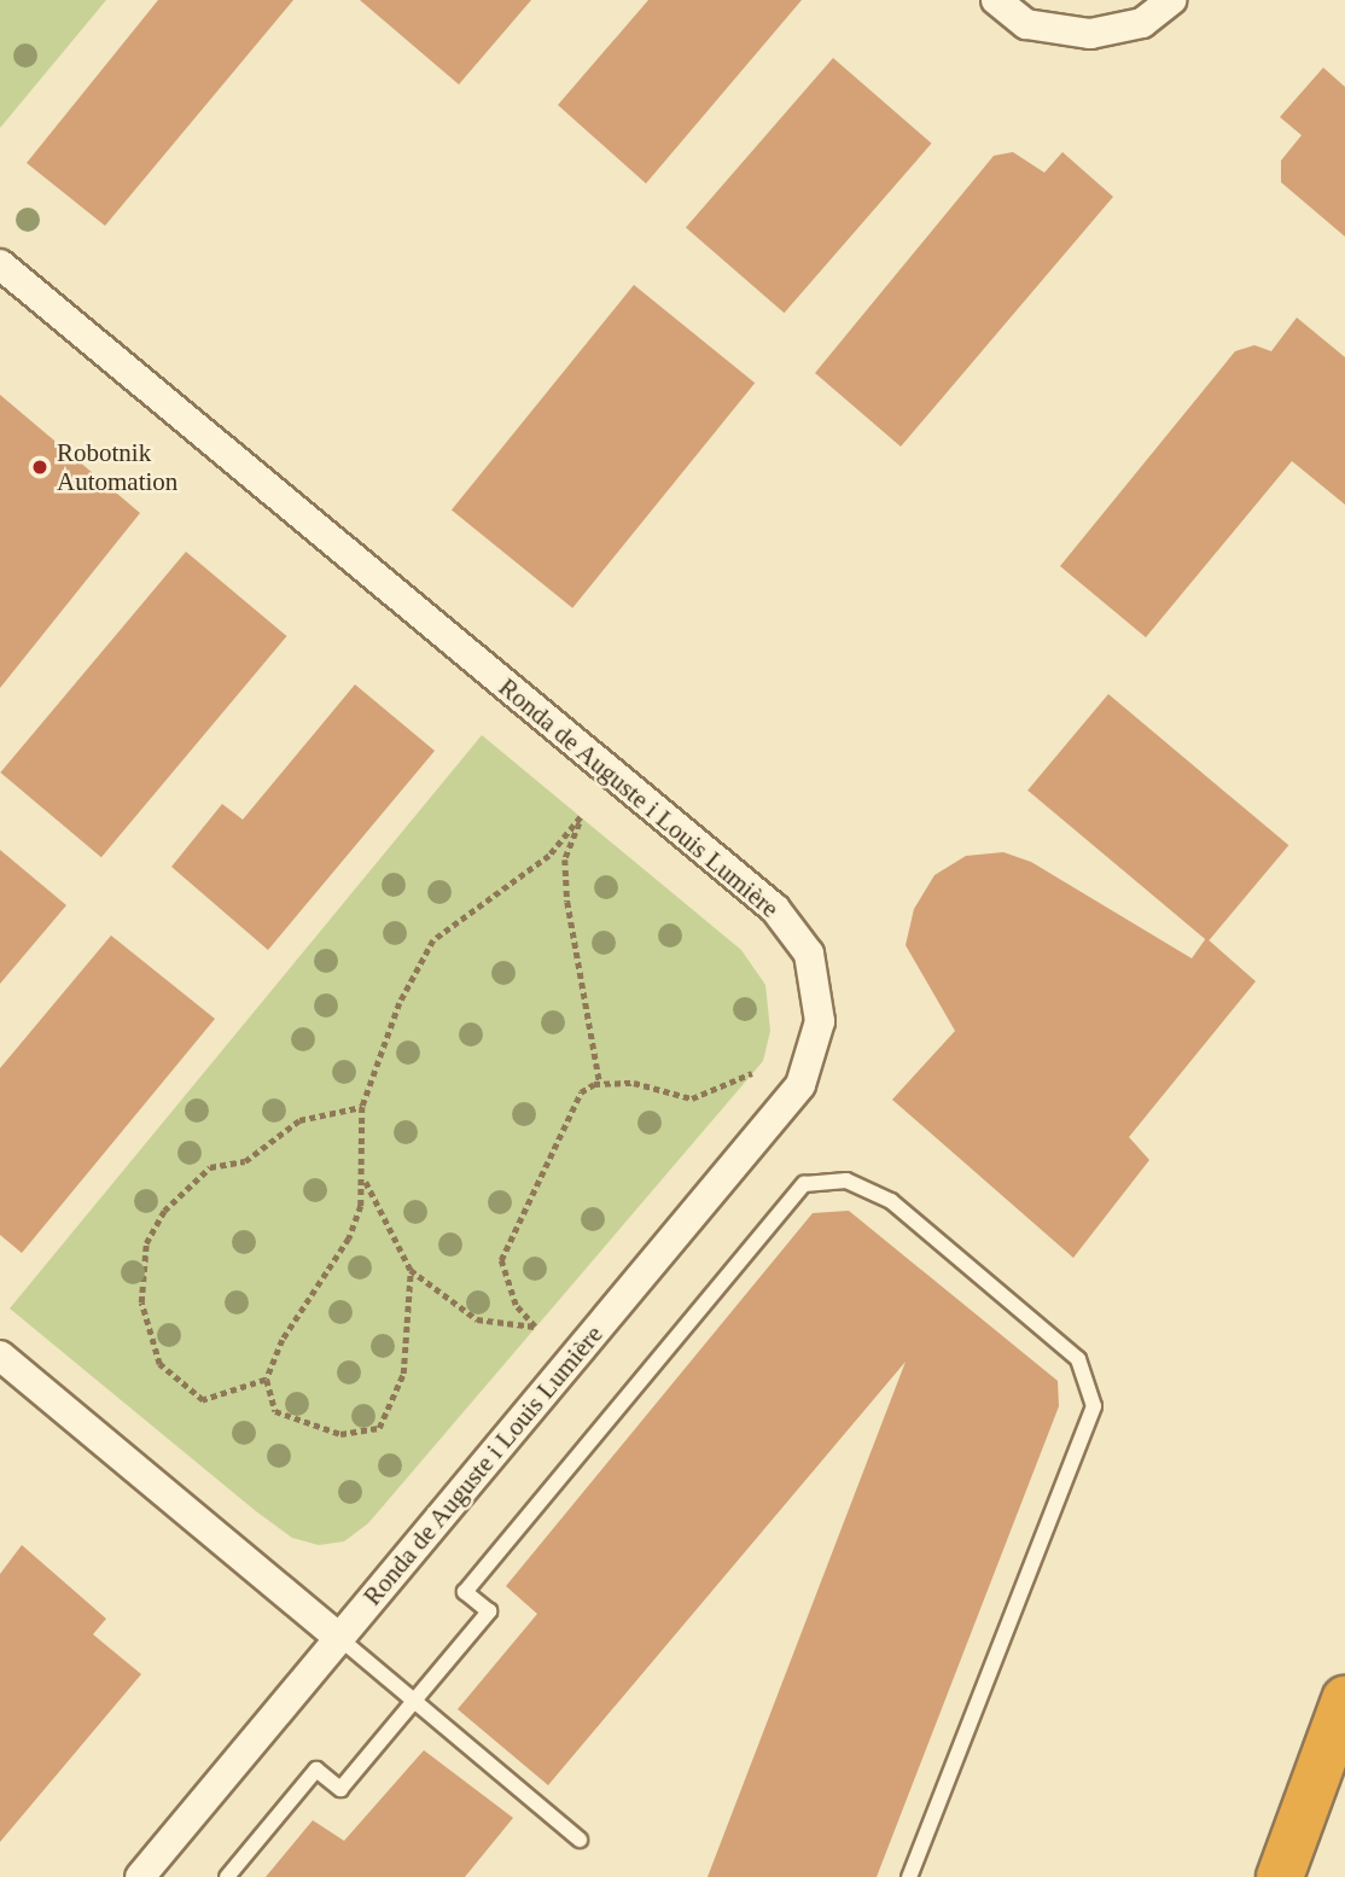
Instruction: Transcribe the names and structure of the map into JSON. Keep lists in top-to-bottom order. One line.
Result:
{"streets":{"street":["Ronda de Auguste i Louis Lumière"]},"places":["Robotnik Automation"]}
